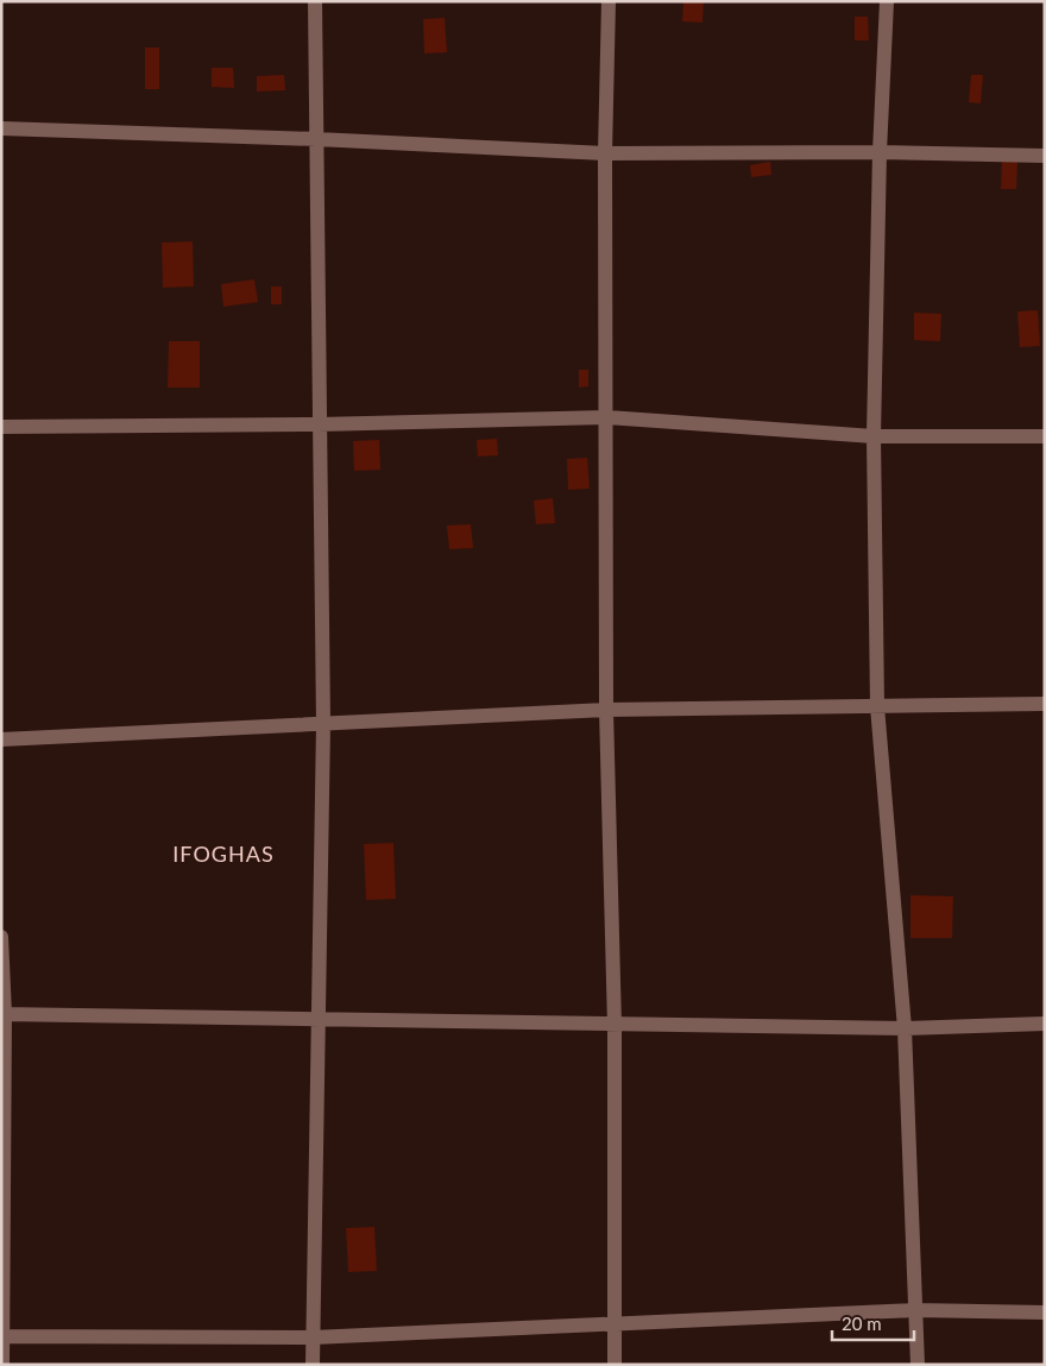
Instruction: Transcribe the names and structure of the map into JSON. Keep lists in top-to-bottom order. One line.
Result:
{"districts":["IFOGHAS"],"scale_bar":"20 m"}
